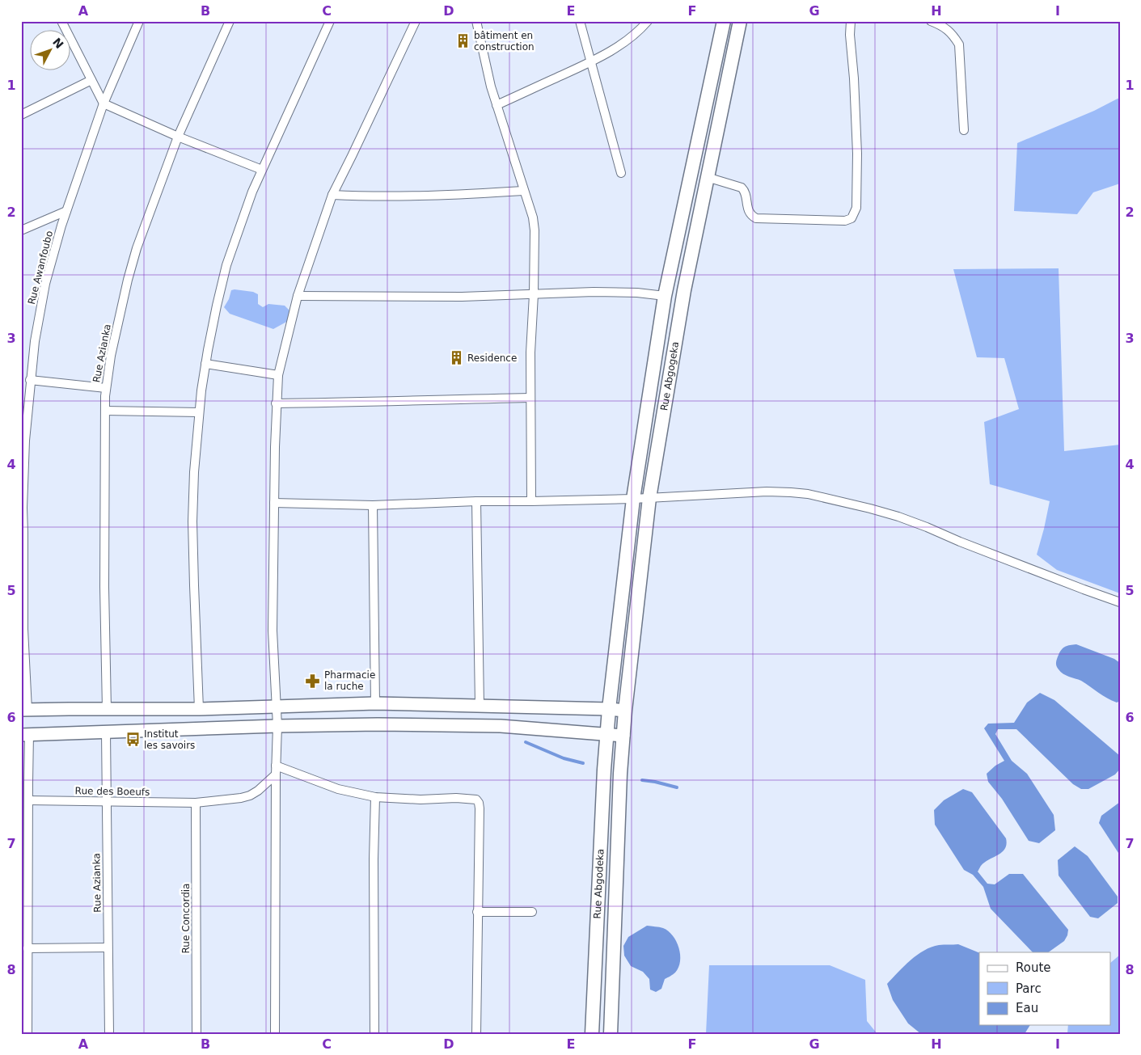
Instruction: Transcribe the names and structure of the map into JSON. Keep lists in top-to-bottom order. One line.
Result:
{"streets":{"main road":["Rue Abgogeka","Rue Abgodeka"],"street":["Rue Awanfoubo","Rue Azianka","Rue des Boeufs","Rue Concordia"]},"crossings":[["Rue Azianka","Rue des Boeufs"],["Rue Abgogeka","Rue Abgodeka"],["Rue des Boeufs","Rue Concordia"]],"places":{"building":["bâtiment en construction","Residence"],"pharmacy":["Pharmacie la ruche"],"bus stop":["Institut les savoirs"]},"legend":["Route","Parc","Eau"],"north":"top right","grid":{"columns":["A","B","C","D","E","F","G","H","I"],"rows":["1","2","3","4","5","6","7","8"]}}
